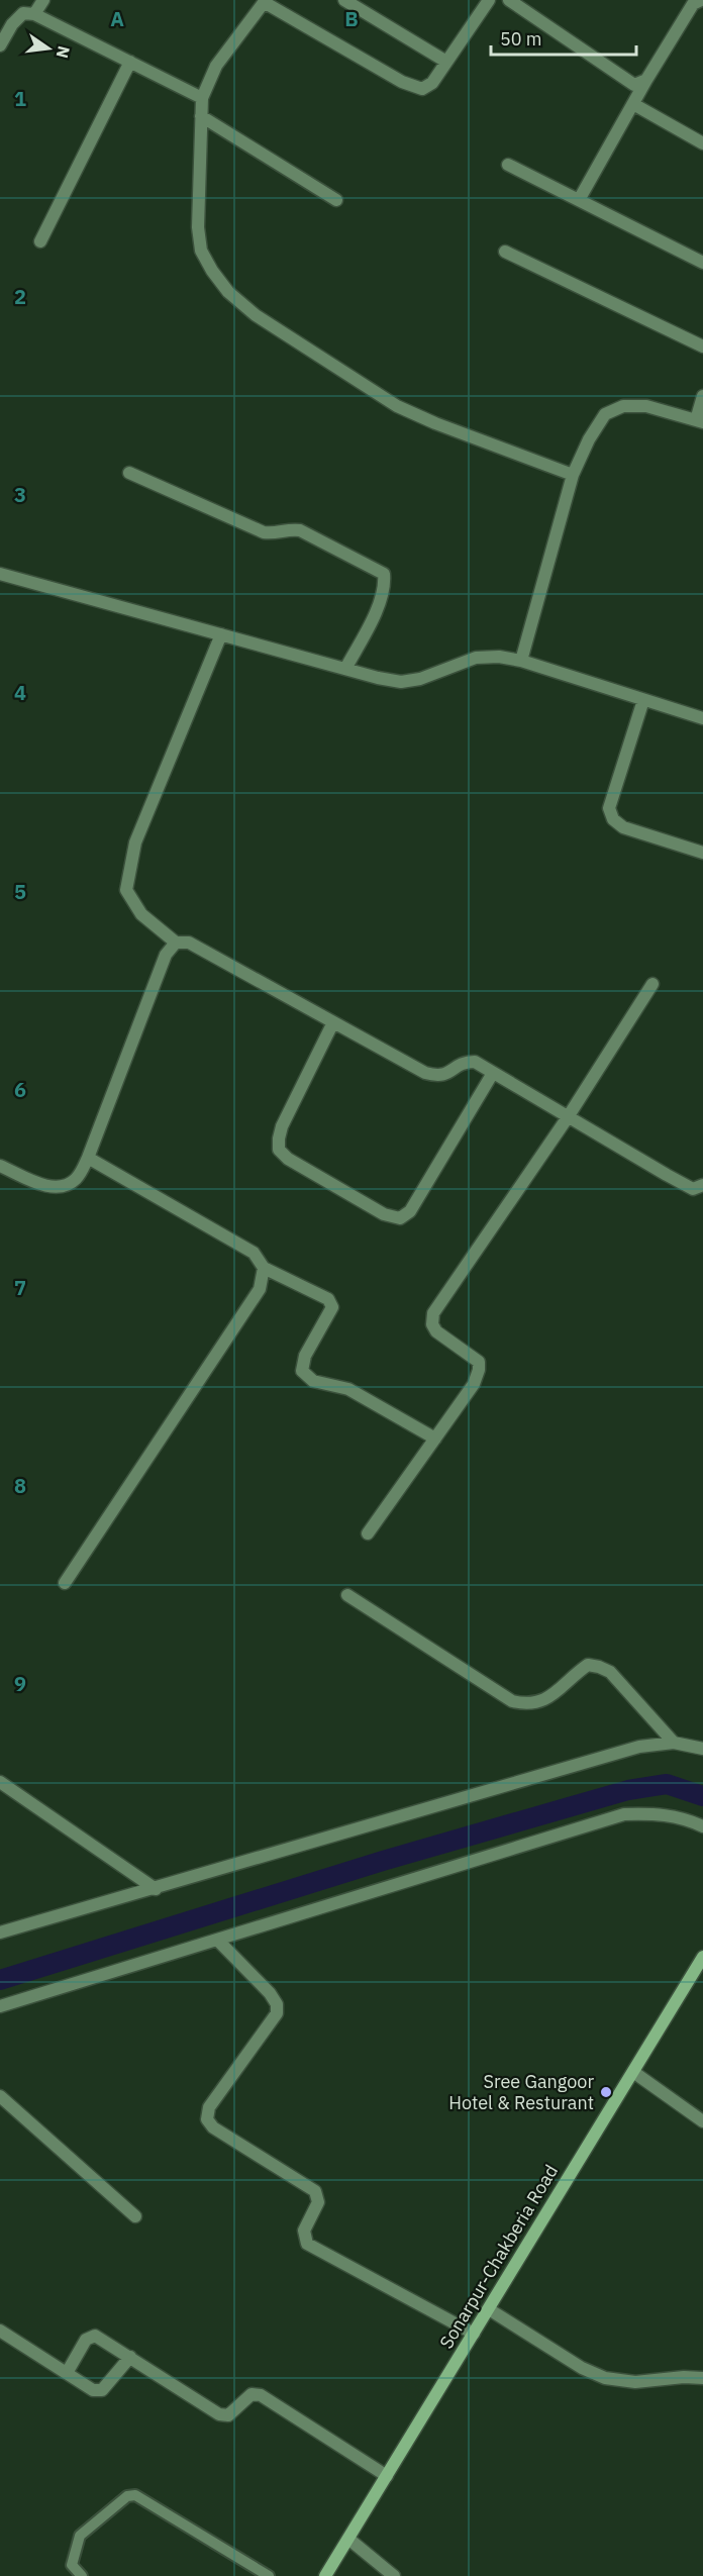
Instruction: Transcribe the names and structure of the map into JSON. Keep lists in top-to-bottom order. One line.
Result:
{"streets":{"main road":["Sonarpur-Chakberia Road"]},"places":["Sree Gangoor Hotel & Resturant"],"scale_bar":"50 m","north":"right","grid":{"columns":["A","B"],"rows":["1","2","3","4","5","6","7","8","9"]}}
